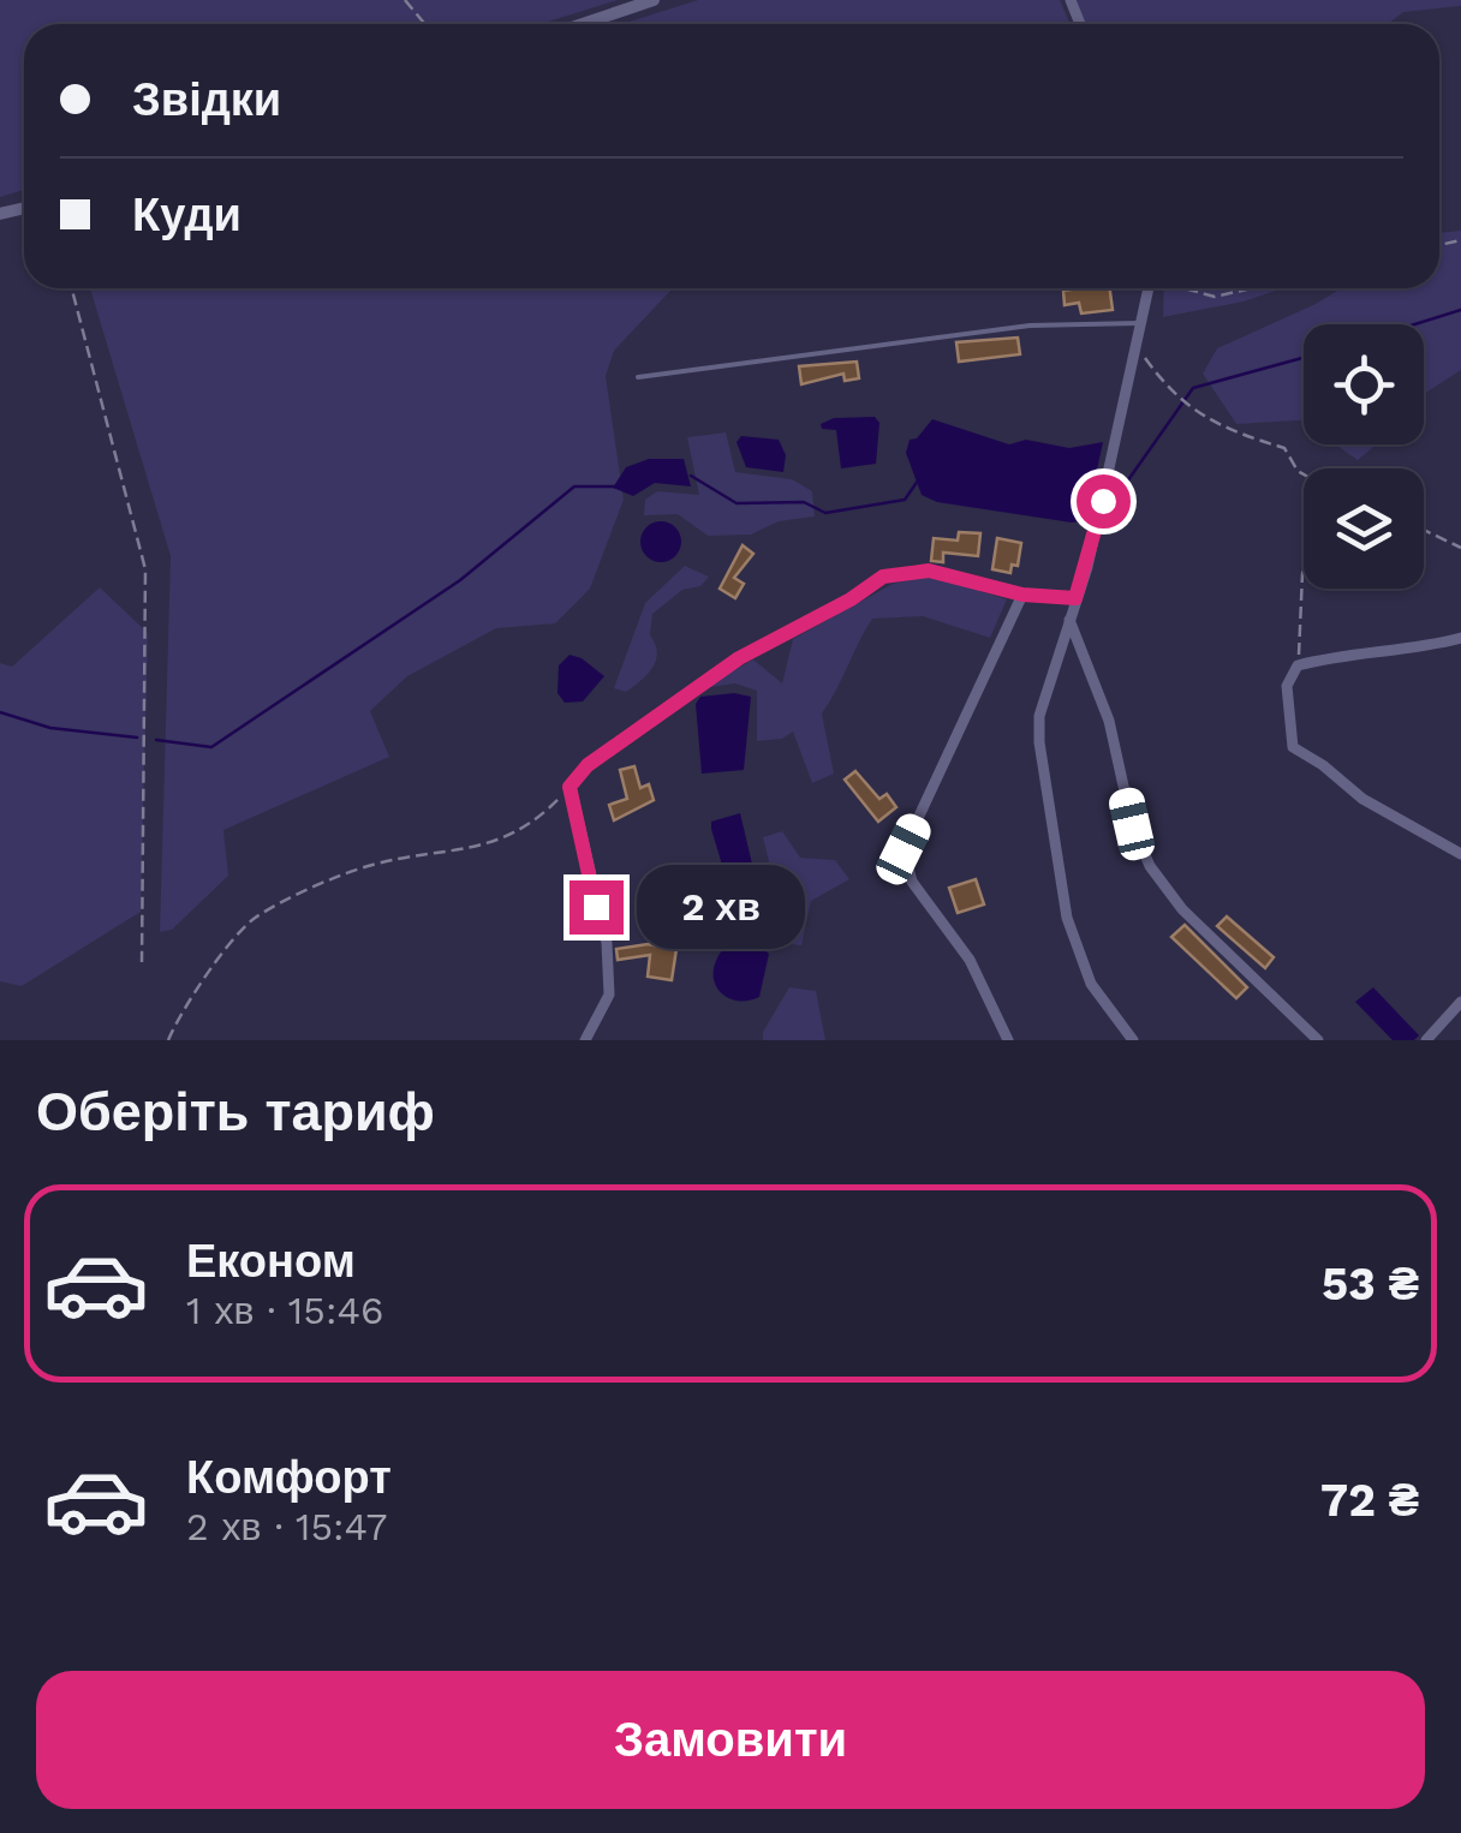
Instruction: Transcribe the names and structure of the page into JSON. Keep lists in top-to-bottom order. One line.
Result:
{"page":{"banner":["Звідки","Куди"],"bubble":"2 хв","heading":"Оберіть тариф","list":[{"name":"Економ","note":"1 хв · 15:46","value":"53 ₴"},{"name":"Комфорт","note":"2 хв · 15:47","value":"72 ₴"}],"buttons":"Замовити"}}
